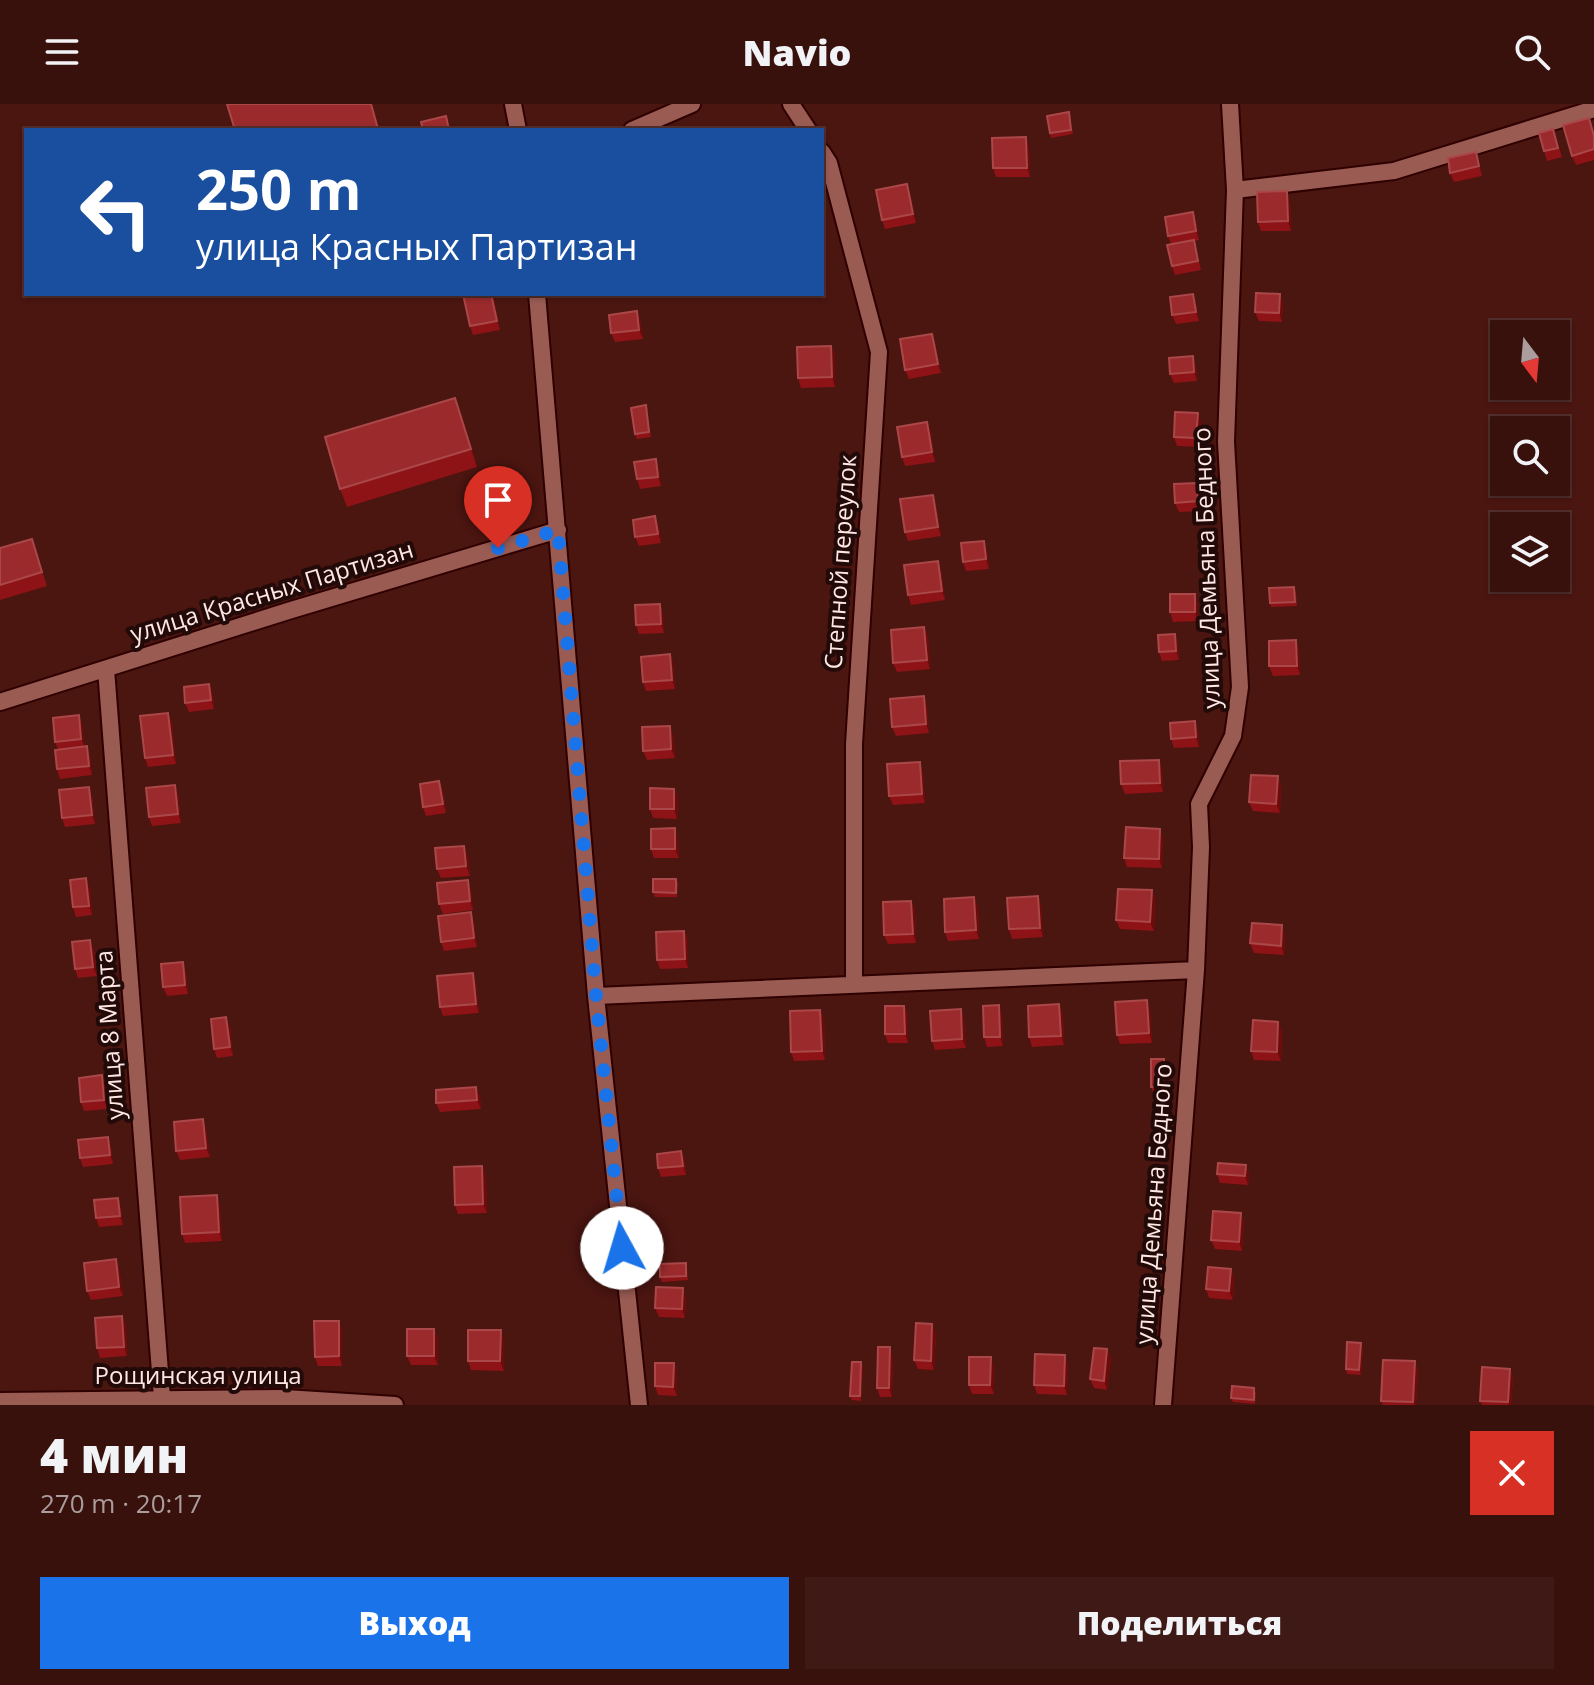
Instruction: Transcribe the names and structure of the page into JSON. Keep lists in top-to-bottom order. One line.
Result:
{"streets":{"street":["Степной переулок","улица Демьяна Бедного","улица Красных Партизан","улица 8 Марта","Рощинская улица"]},"crossings":[["улица Красных Партизан","улица 8 Марта"],["улица 8 Марта","Рощинская улица"]],"north":"bottom","page":{"header":"Navio","turn":["250 m","улица Красных Партизан"],"heading":["4 мин","270 m · 20:17"],"buttons":["Выход","Поделиться"]}}
